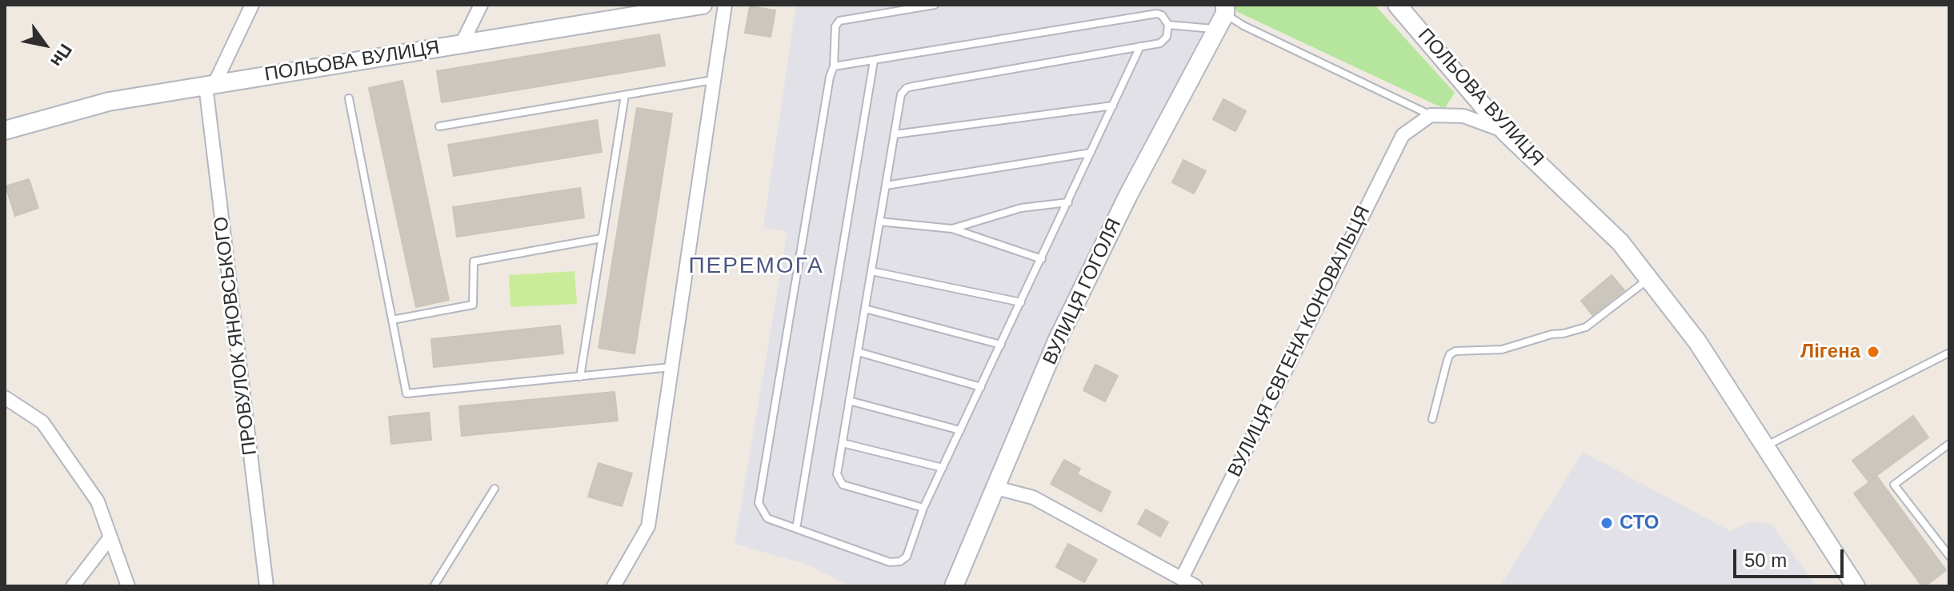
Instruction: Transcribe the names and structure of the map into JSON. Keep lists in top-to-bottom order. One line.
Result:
{"streets":{"street":["ПОЛЬОВА ВУЛИЦЯ","ВУЛИЦЯ ГОГОЛЯ","ПРОВУЛОК ЯНОВСЬКОГО","ВУЛИЦЯ ЄВГЕНА КОНОВАЛЬЦЯ"]},"crossings":[["ПОЛЬОВА ВУЛИЦЯ","ПРОВУЛОК ЯНОВСЬКОГО"]],"districts":["ПЕРЕМОГА"],"places":["Лігена","СТО"],"scale_bar":"50 m","north":"bottom right"}
